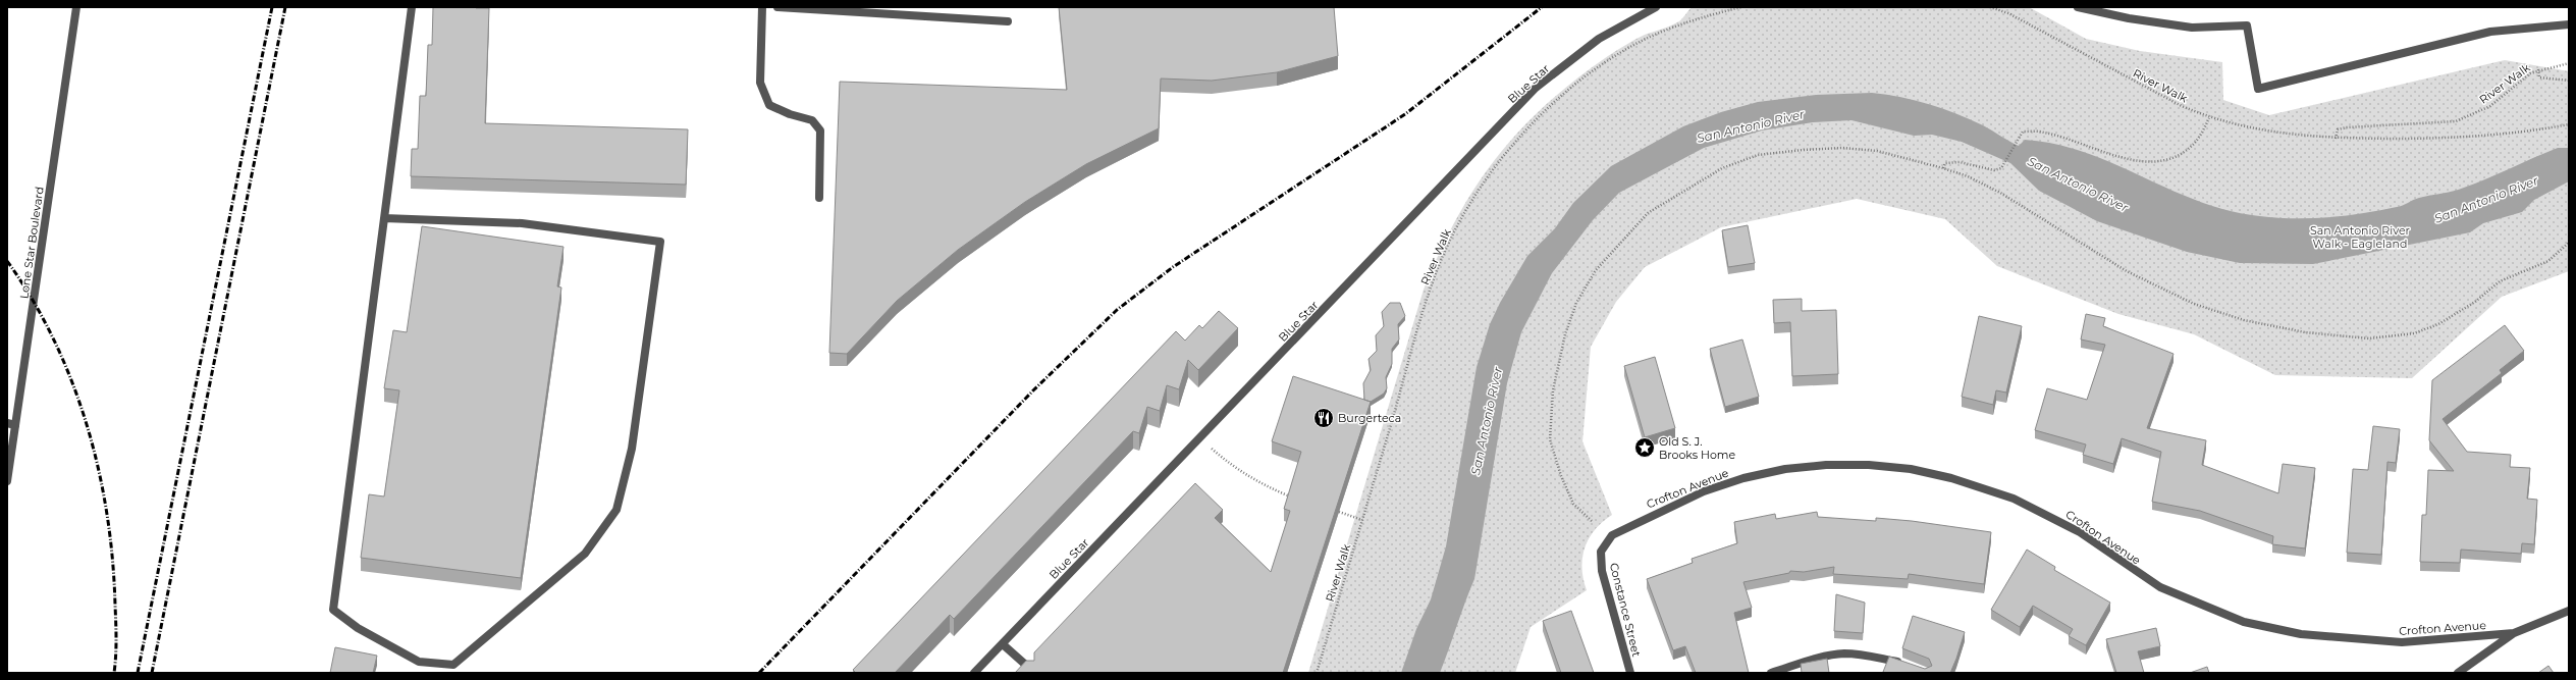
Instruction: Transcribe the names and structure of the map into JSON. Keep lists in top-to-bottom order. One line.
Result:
{"streets":{"street":["Blue Star","Lone Star Boulevard","Crofton Avenue","Constance Street"],"path":["River Walk"]},"crossings":[["Crofton Avenue","Constance Street"]],"water":["San Antonio River"],"parks":["San Antonio River Walk - Eagleland"],"places":{"restaurant":["Burgerteca"],"place":["Old S. J. Brooks Home"]}}
